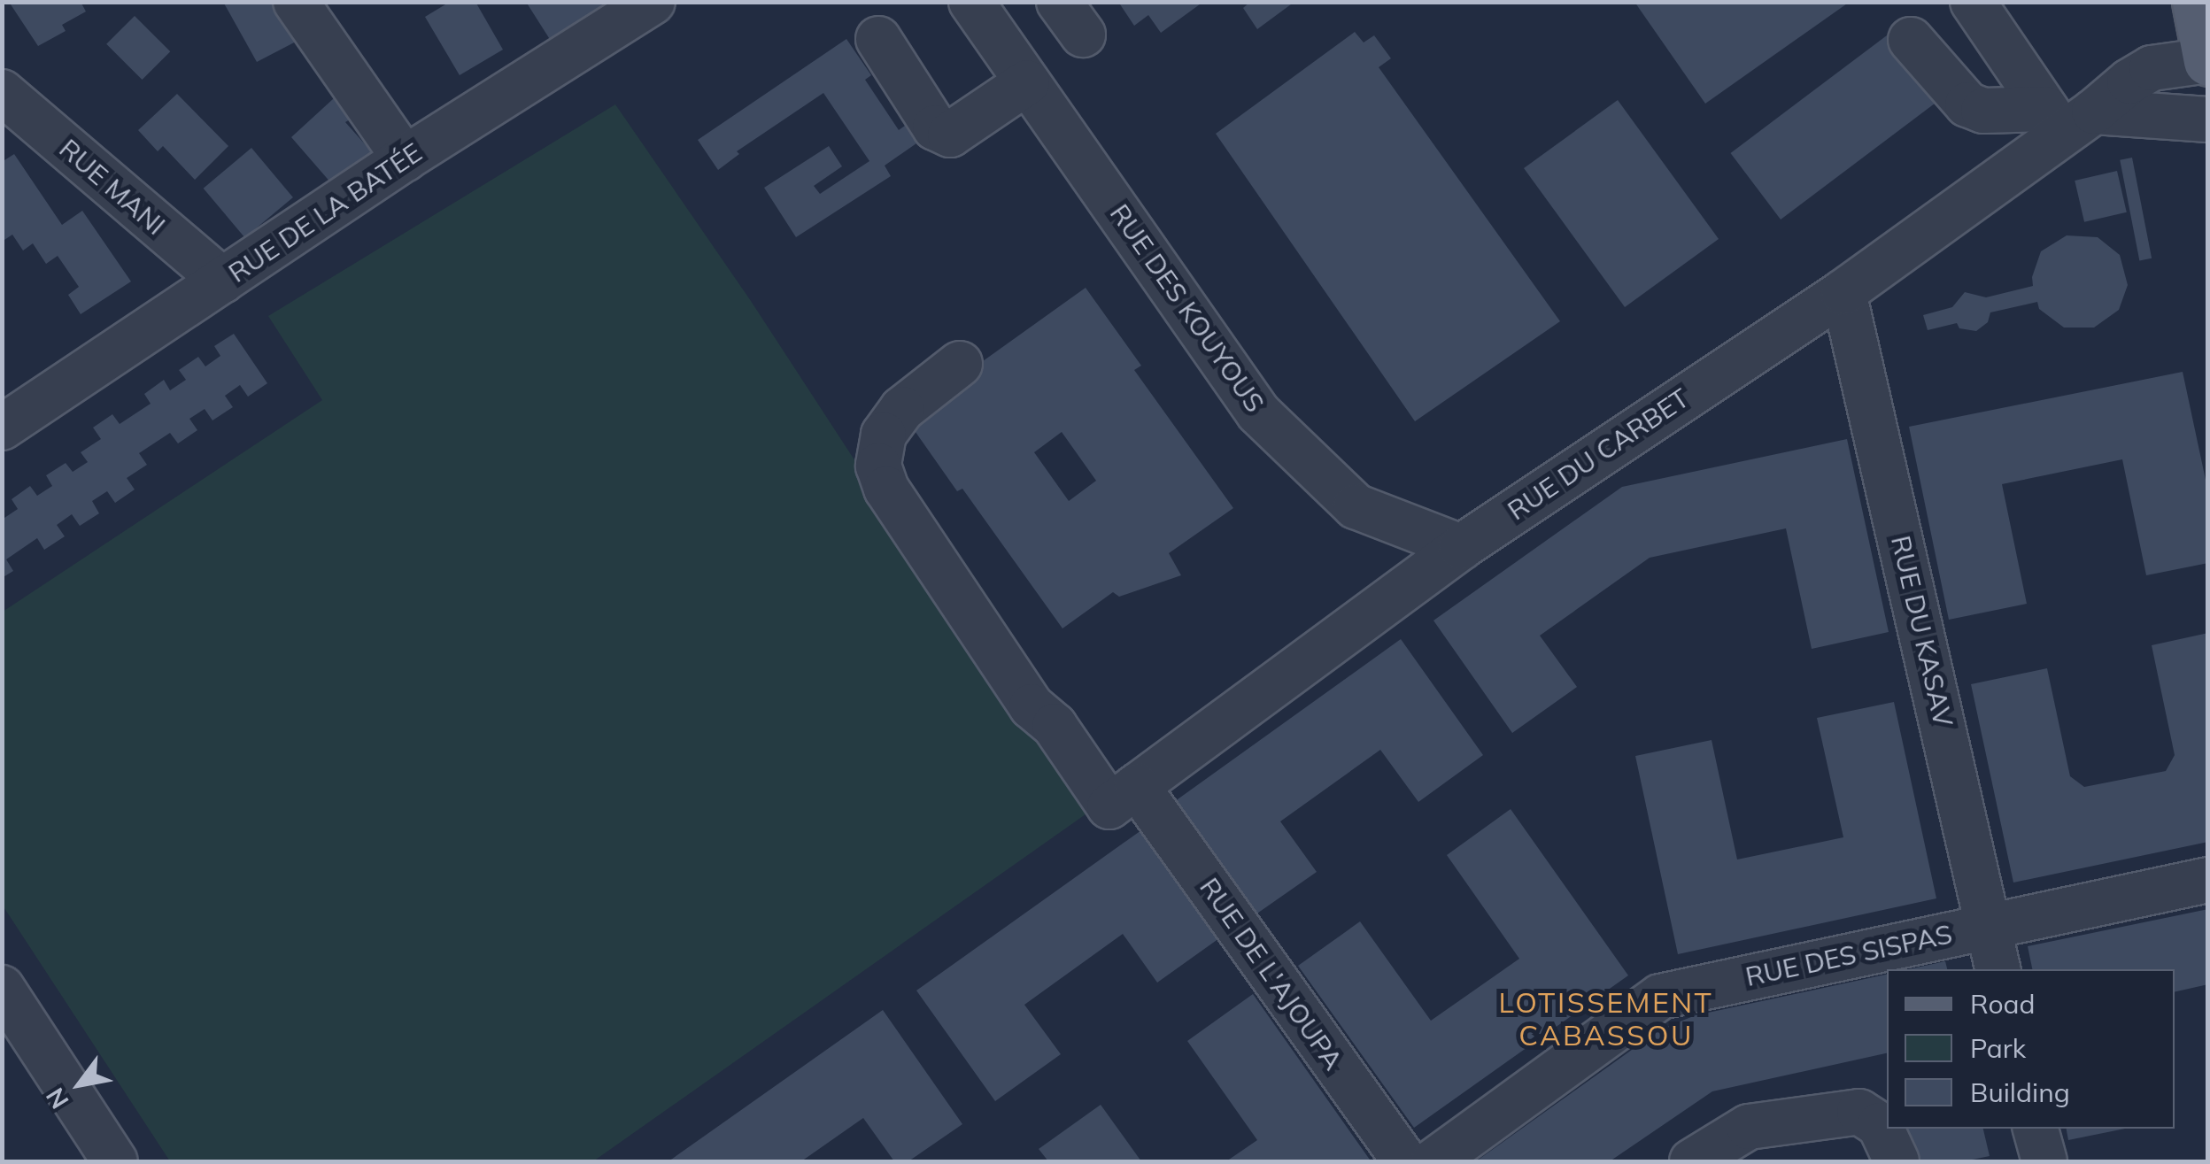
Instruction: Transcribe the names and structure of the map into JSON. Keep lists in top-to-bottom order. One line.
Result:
{"streets":{"street":["RUE MANI","RUE DE LA BATÉE","RUE DES KOUYOUS","RUE DU CARBET","RUE DU KASAV","RUE DES SISPAS","RUE DE L'AJOUPA"]},"crossings":[["RUE MANI","RUE DE LA BATÉE"],["RUE DES KOUYOUS","RUE DU CARBET"],["RUE DU CARBET","RUE DU KASAV"],["RUE DU CARBET","RUE DE L'AJOUPA"],["RUE DU KASAV","RUE DES SISPAS"]],"districts":["LOTISSEMENT CABASSOU"],"legend":["Road","Park","Building"],"north":"bottom left"}
